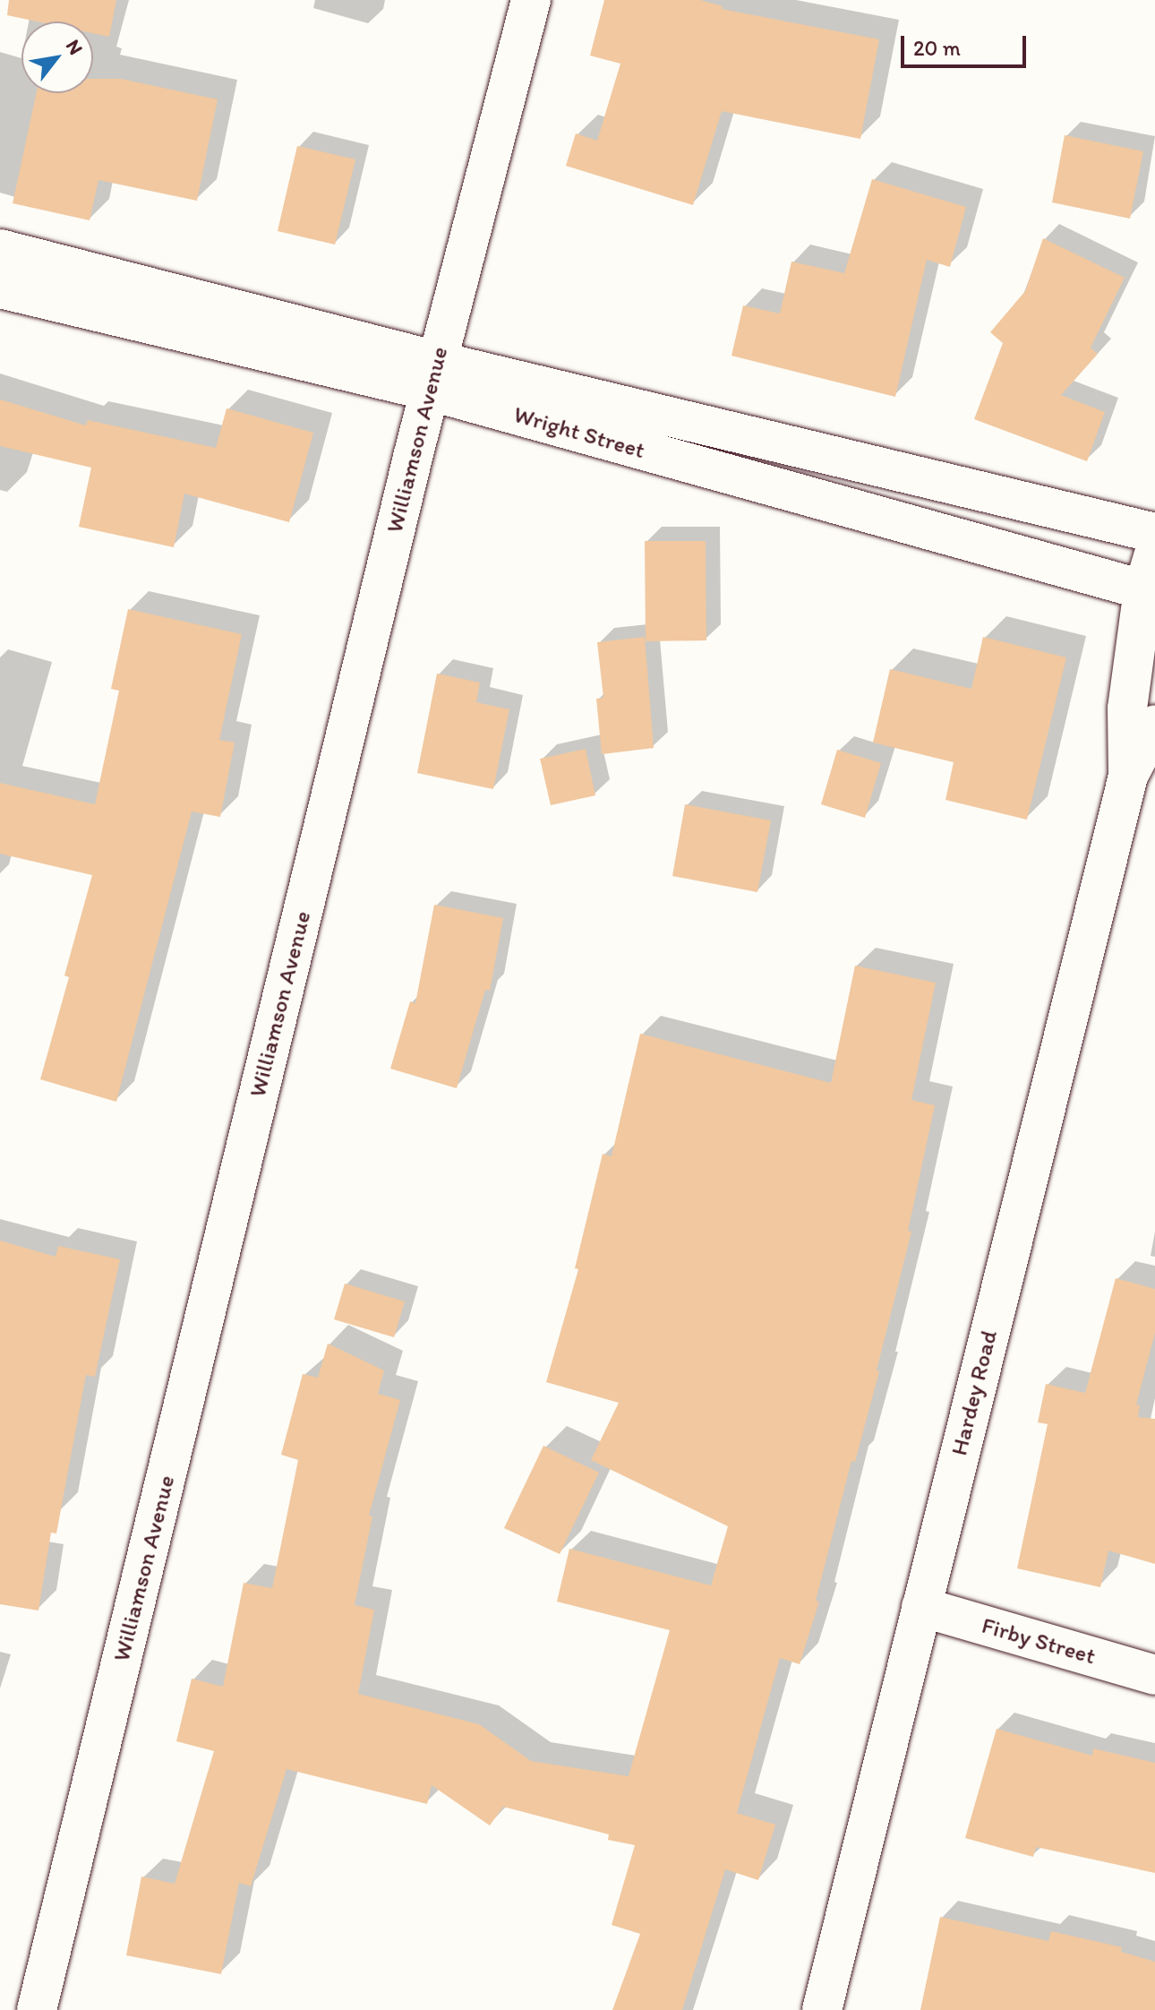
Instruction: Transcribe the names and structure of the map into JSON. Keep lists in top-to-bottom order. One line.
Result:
{"streets":{"street":["Wright Street","Williamson Avenue","Hardey Road","Firby Street"]},"crossings":[["Wright Street","Williamson Avenue"],["Wright Street","Hardey Road"],["Hardey Road","Firby Street"]],"scale_bar":"20 m","north":"top right"}
